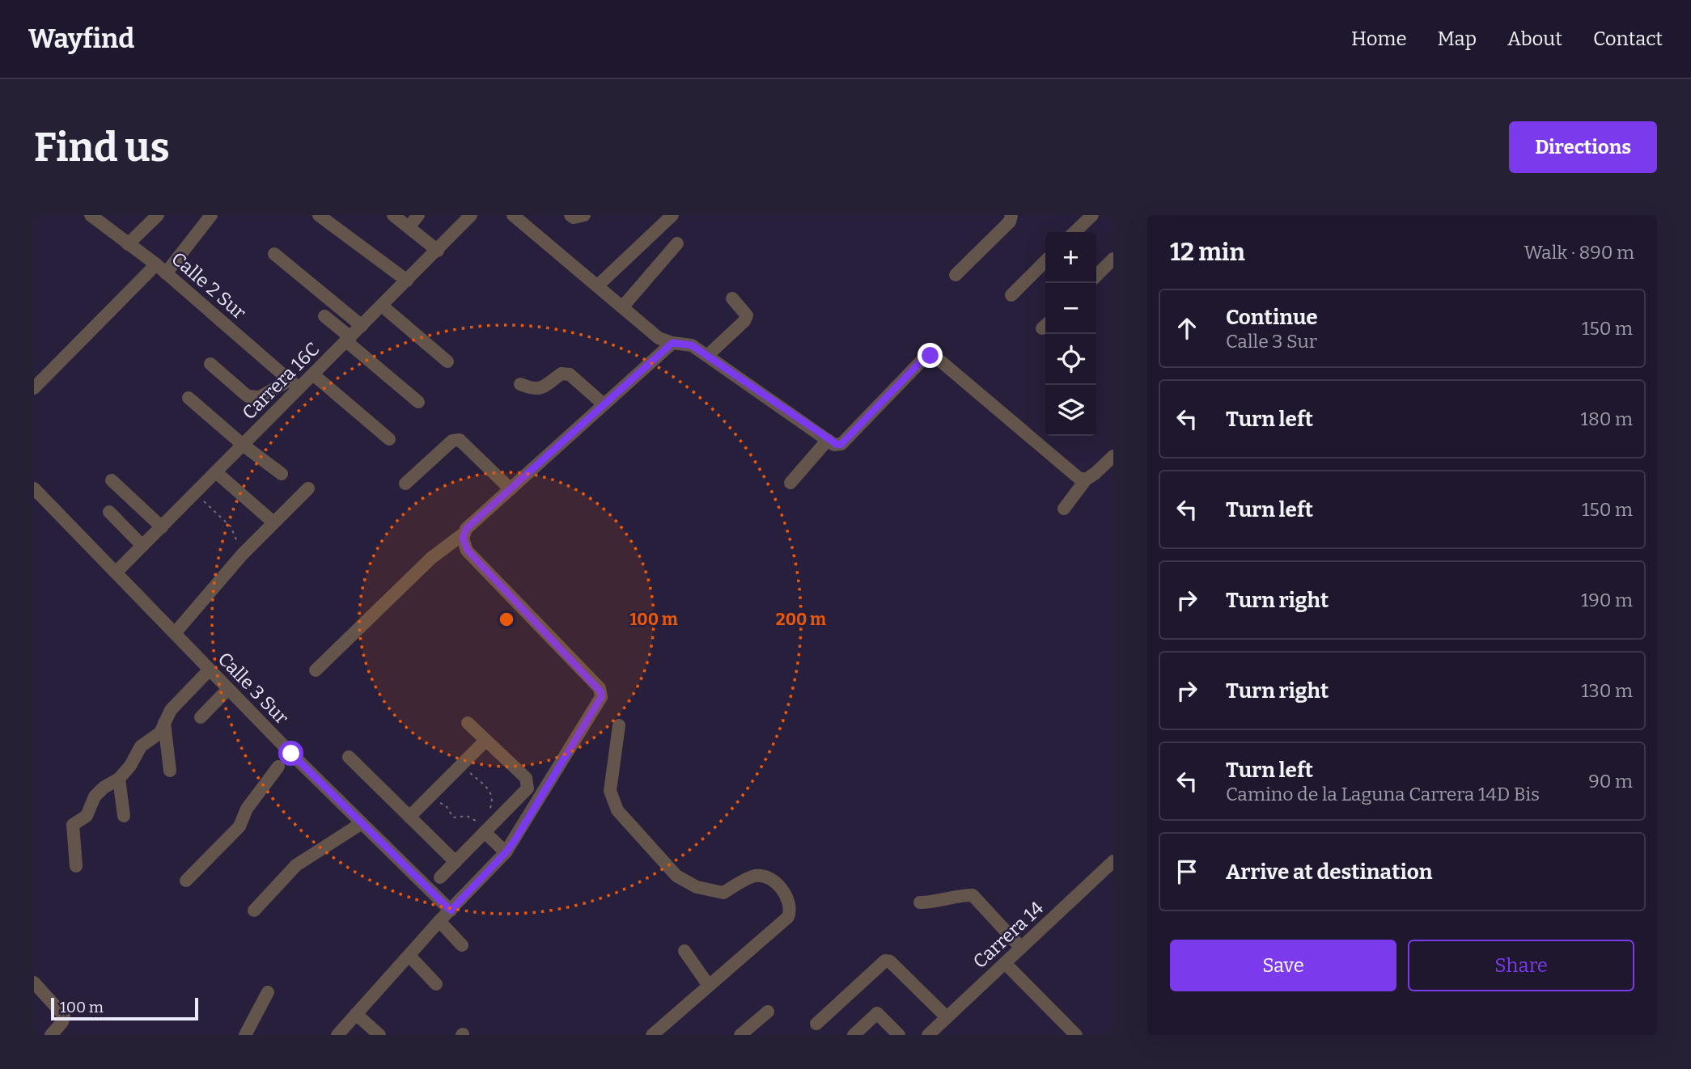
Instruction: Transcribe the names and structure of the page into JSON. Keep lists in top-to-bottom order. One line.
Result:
{"streets":{"street":["Calle 2 Sur","Carrera 16C","Calle 3 Sur","Carrera 14"]},"crossings":[["Calle 2 Sur","Carrera 16C"],["Carrera 16C","Calle 3 Sur"]],"scale_bar":"100 m","page":{"header":"Wayfind","nav":["Home","Map","About","Contact"],"buttons":["Directions",["Save","Share"]],"title":"Find us","heading":["12 min","Walk · 890 m"],"map_buttons":["+","−"],"list":[["Continue","Calle 3 Sur","150 m"],["Turn left","180 m"],["Turn left","150 m"],["Turn right","190 m"],["Turn right","130 m"],["Turn left","Camino de la Laguna Carrera 14D Bis","90 m"],"Arrive at destination"],"scale":"100 m"},"rings":["100 m","200 m"]}
